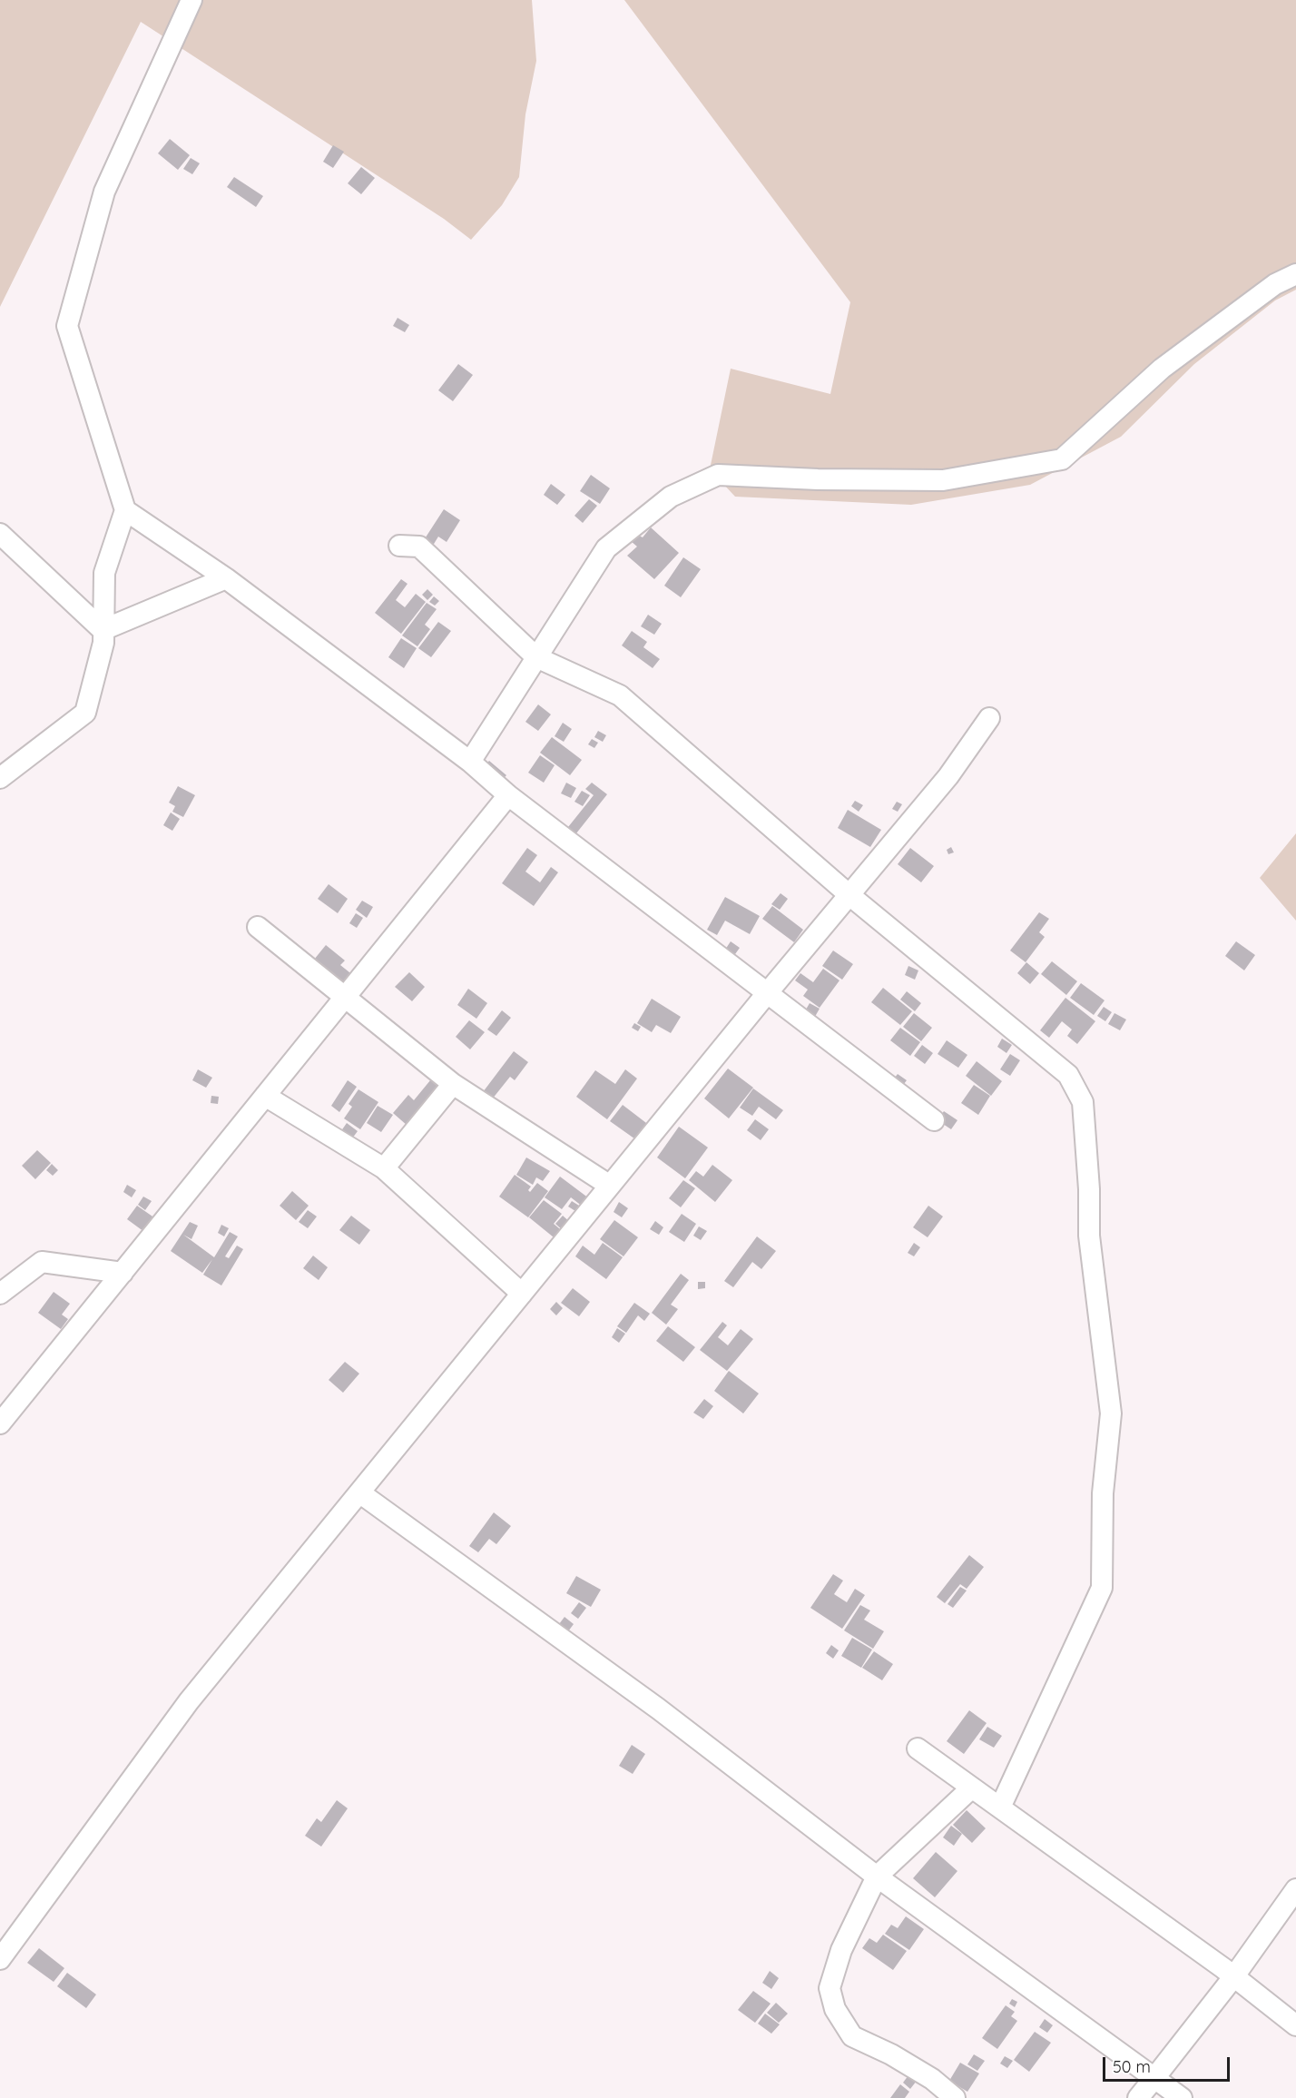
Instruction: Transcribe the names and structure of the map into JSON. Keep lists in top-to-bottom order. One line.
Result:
{"scale_bar":"50 m"}
